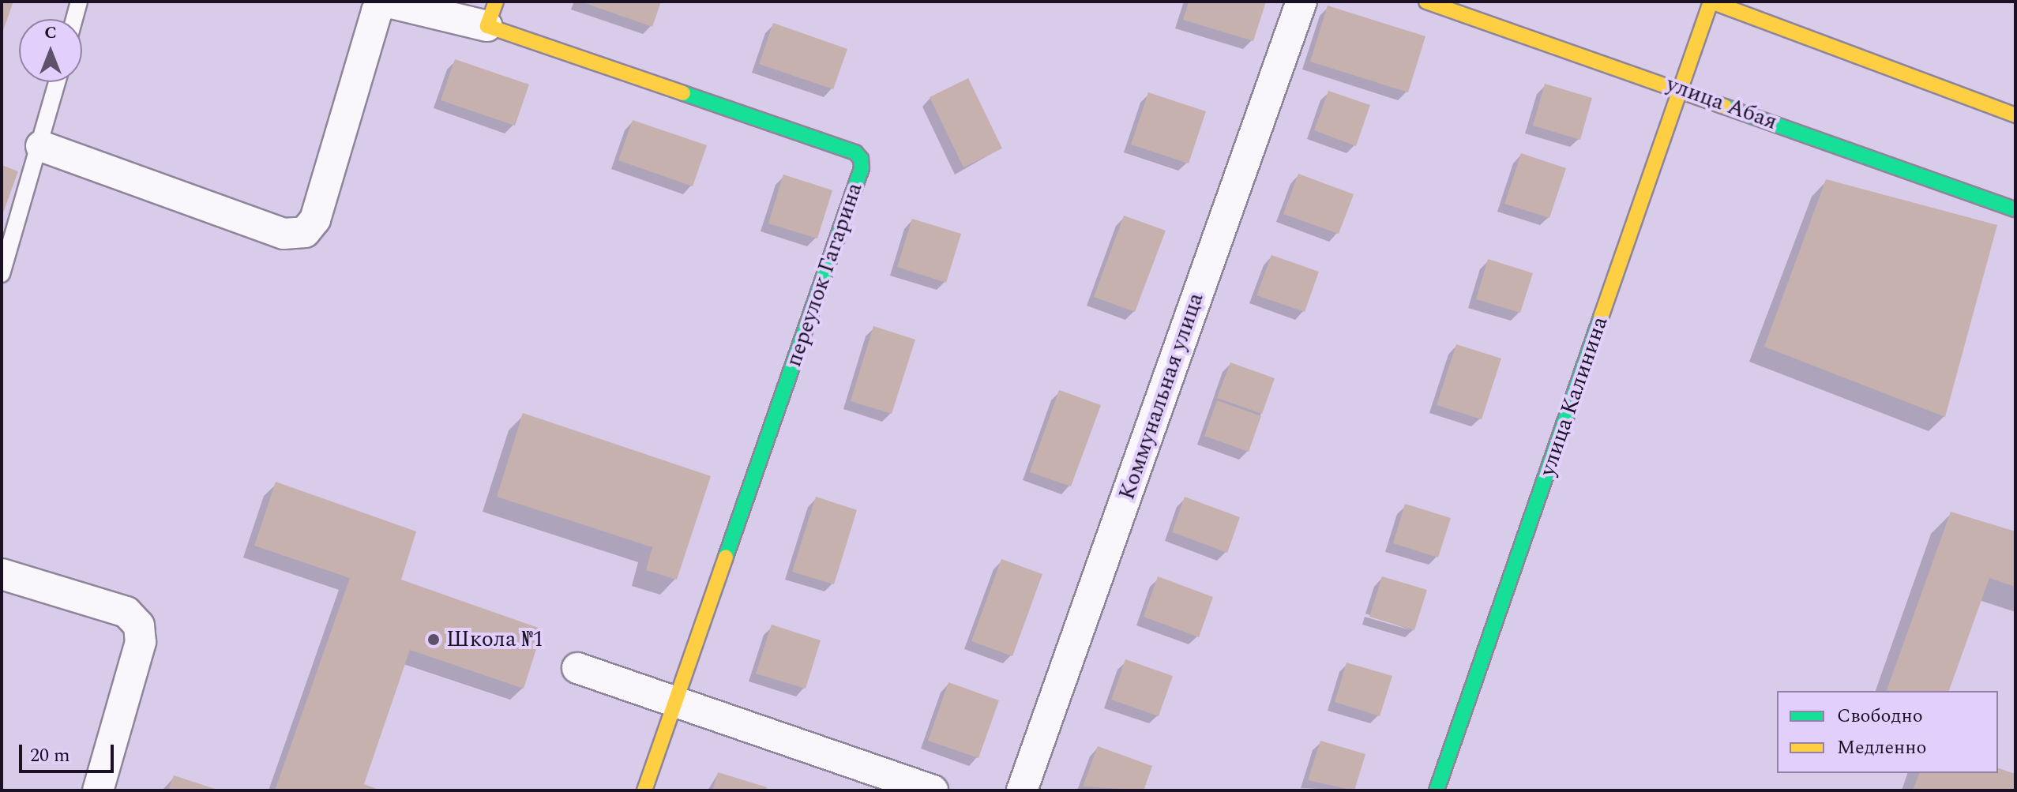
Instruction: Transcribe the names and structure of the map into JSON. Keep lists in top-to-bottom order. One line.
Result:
{"streets":{"street":["улица Абая","переулок Гагарина","Коммунальная улица","улица Калинина"]},"crossings":[["улица Абая","улица Калинина"]],"places":["Школа №1"],"legend":["Свободно","Медленно"],"scale_bar":"20 m","north":"top"}
